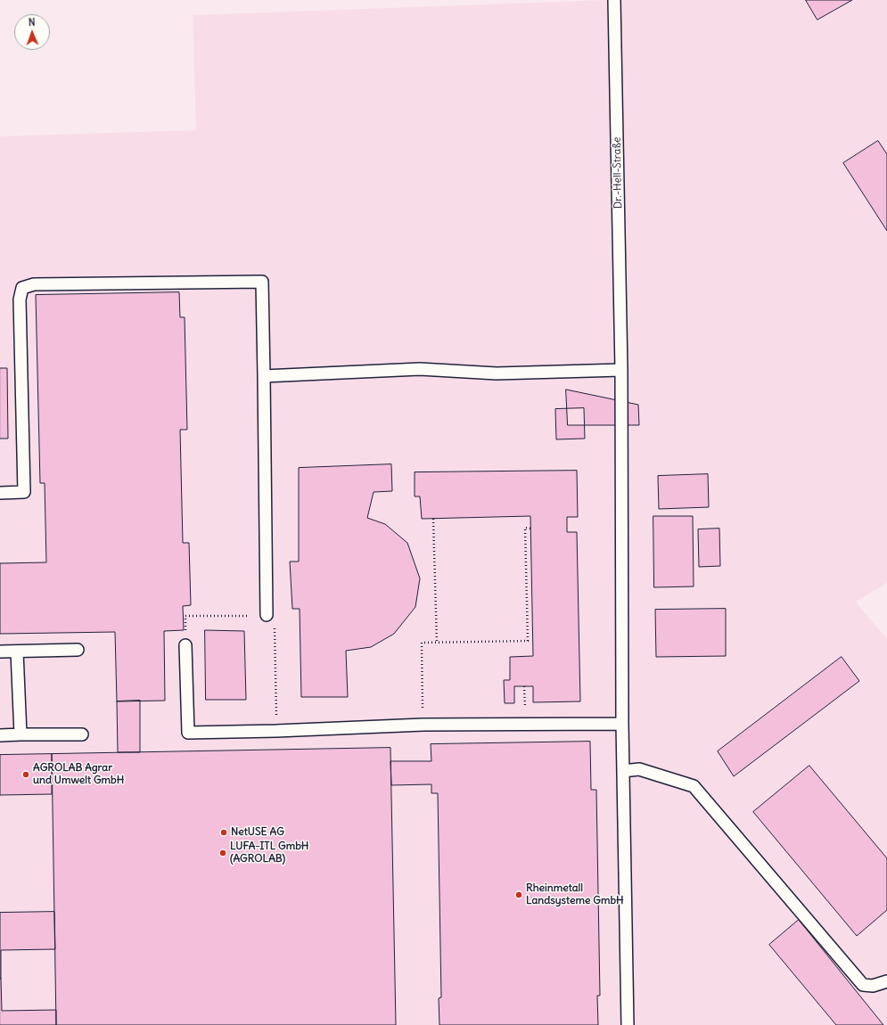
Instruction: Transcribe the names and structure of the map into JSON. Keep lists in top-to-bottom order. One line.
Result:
{"streets":{"lane":["Dr.-Hell-Straße"]},"places":["AGROLAB Agrar und Umwelt GmbH","NetUSE AG","LUFA-ITL GmbH (AGROLAB)","Rheinmetall Landsysteme GmbH"],"north":"top"}
